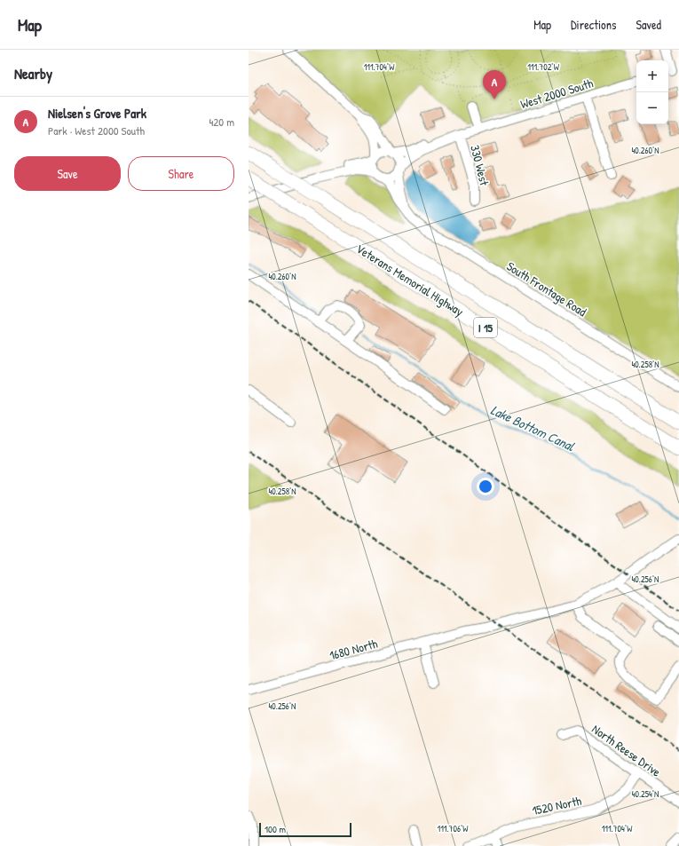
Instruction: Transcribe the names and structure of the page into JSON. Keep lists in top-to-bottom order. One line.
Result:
{"streets":{"highway":["Veterans Memorial Highway","I 15"],"street":["West 2000 South","330 West","South Frontage Road","1680 North","North Reese Drive","1520 North"]},"crossings":[["West 2000 South","330 West"],["West 2000 South","South Frontage Road"],["North Reese Drive","1520 North"]],"water":["Lake Bottom Canal"],"scale_bar":"100 m","page":{"header":"Map","nav":["Map","Directions","Saved"],"heading":"Nearby","map_buttons":["+","−"],"pins":"A","list":[{"mark":"A","name":"Nielsen's Grove Park","note":"Park · West 2000 South","value":"420 m"}],"buttons":["Save","Share"],"scale":"100 m"},"coordinates":["111.704°W","111.702°W","40.260°N","40.258°N","40.256°N","40.254°N","111.706°W"]}
